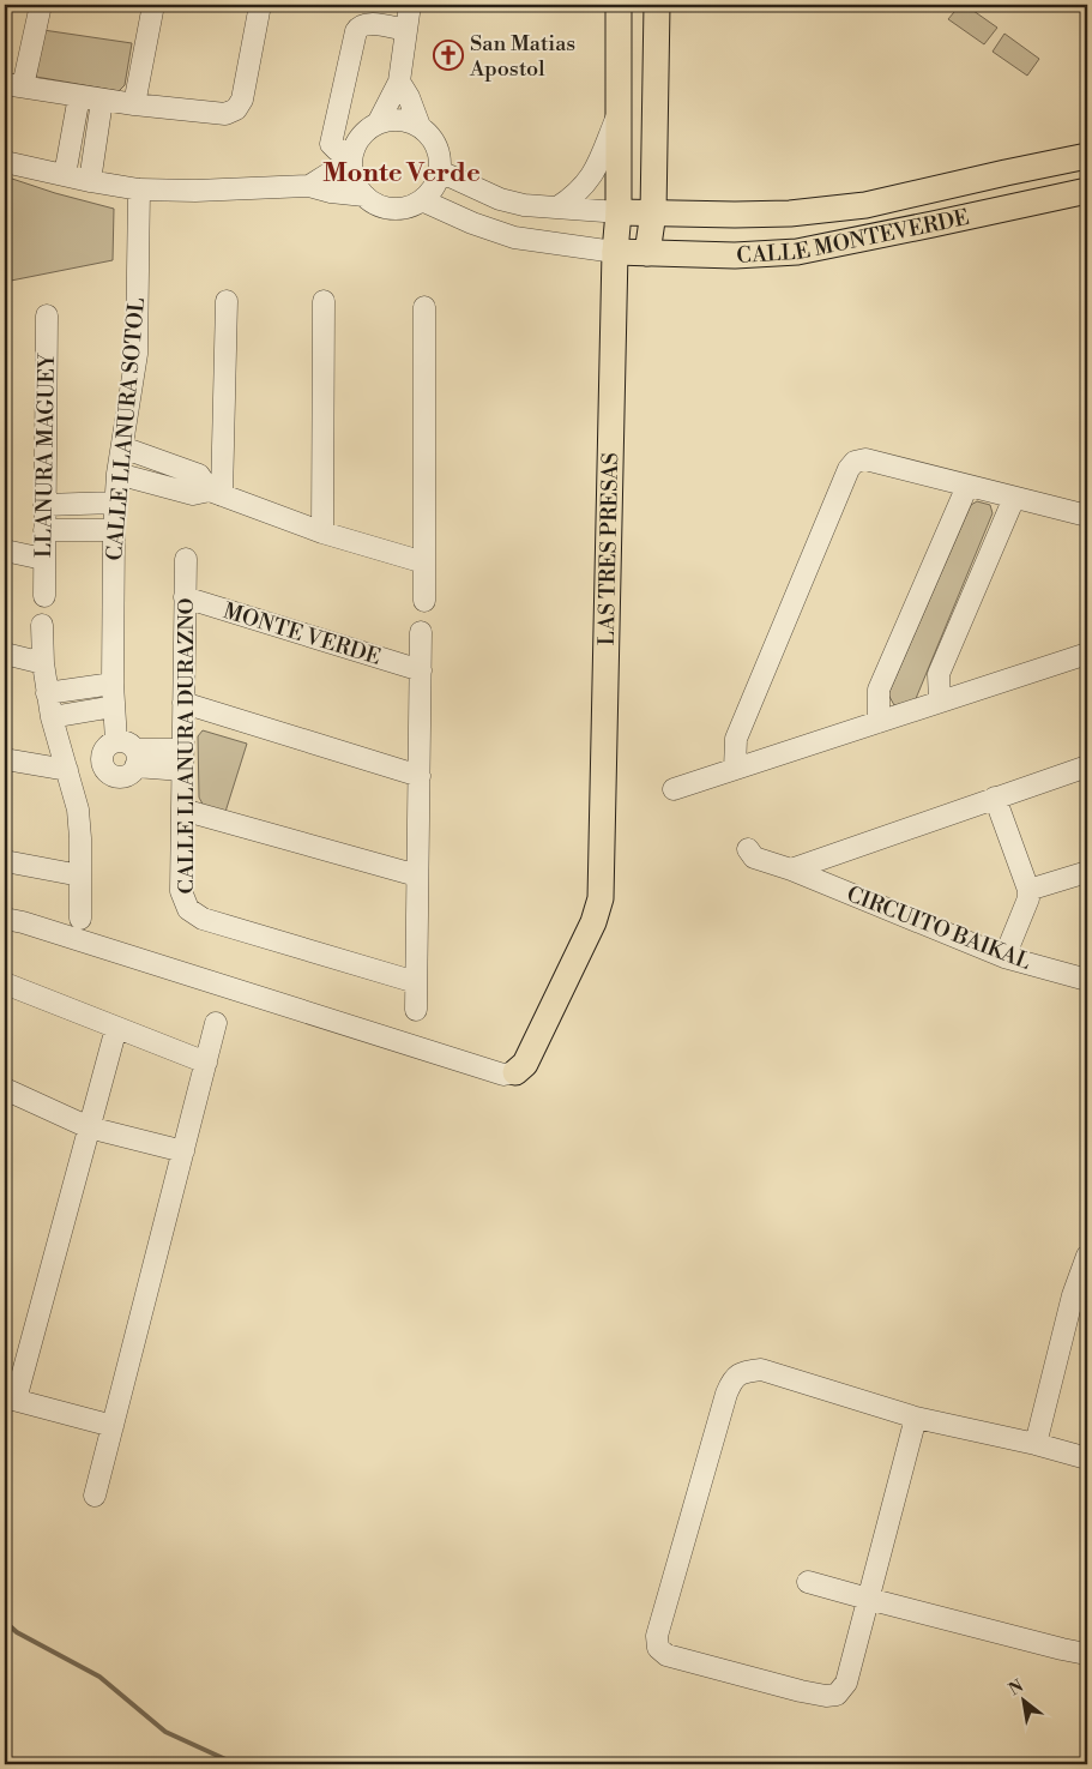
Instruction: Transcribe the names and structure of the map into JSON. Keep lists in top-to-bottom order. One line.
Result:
{"streets":{"main road":["CALLE MONTEVERDE","LAS TRES PRESAS"],"street":["CALLE LLANURA SOTOL","LLANURA MAGUEY","MONTE VERDE","CALLE LLANURA DURAZNO","CIRCUITO BAIKAL"]},"crossings":[["CALLE MONTEVERDE","LAS TRES PRESAS"],["CALLE LLANURA SOTOL","CALLE LLANURA DURAZNO"],["MONTE VERDE","CALLE LLANURA DURAZNO"]],"districts":["Monte Verde"],"places":{"church":["San Matias Apostol"]},"north":"top left"}
